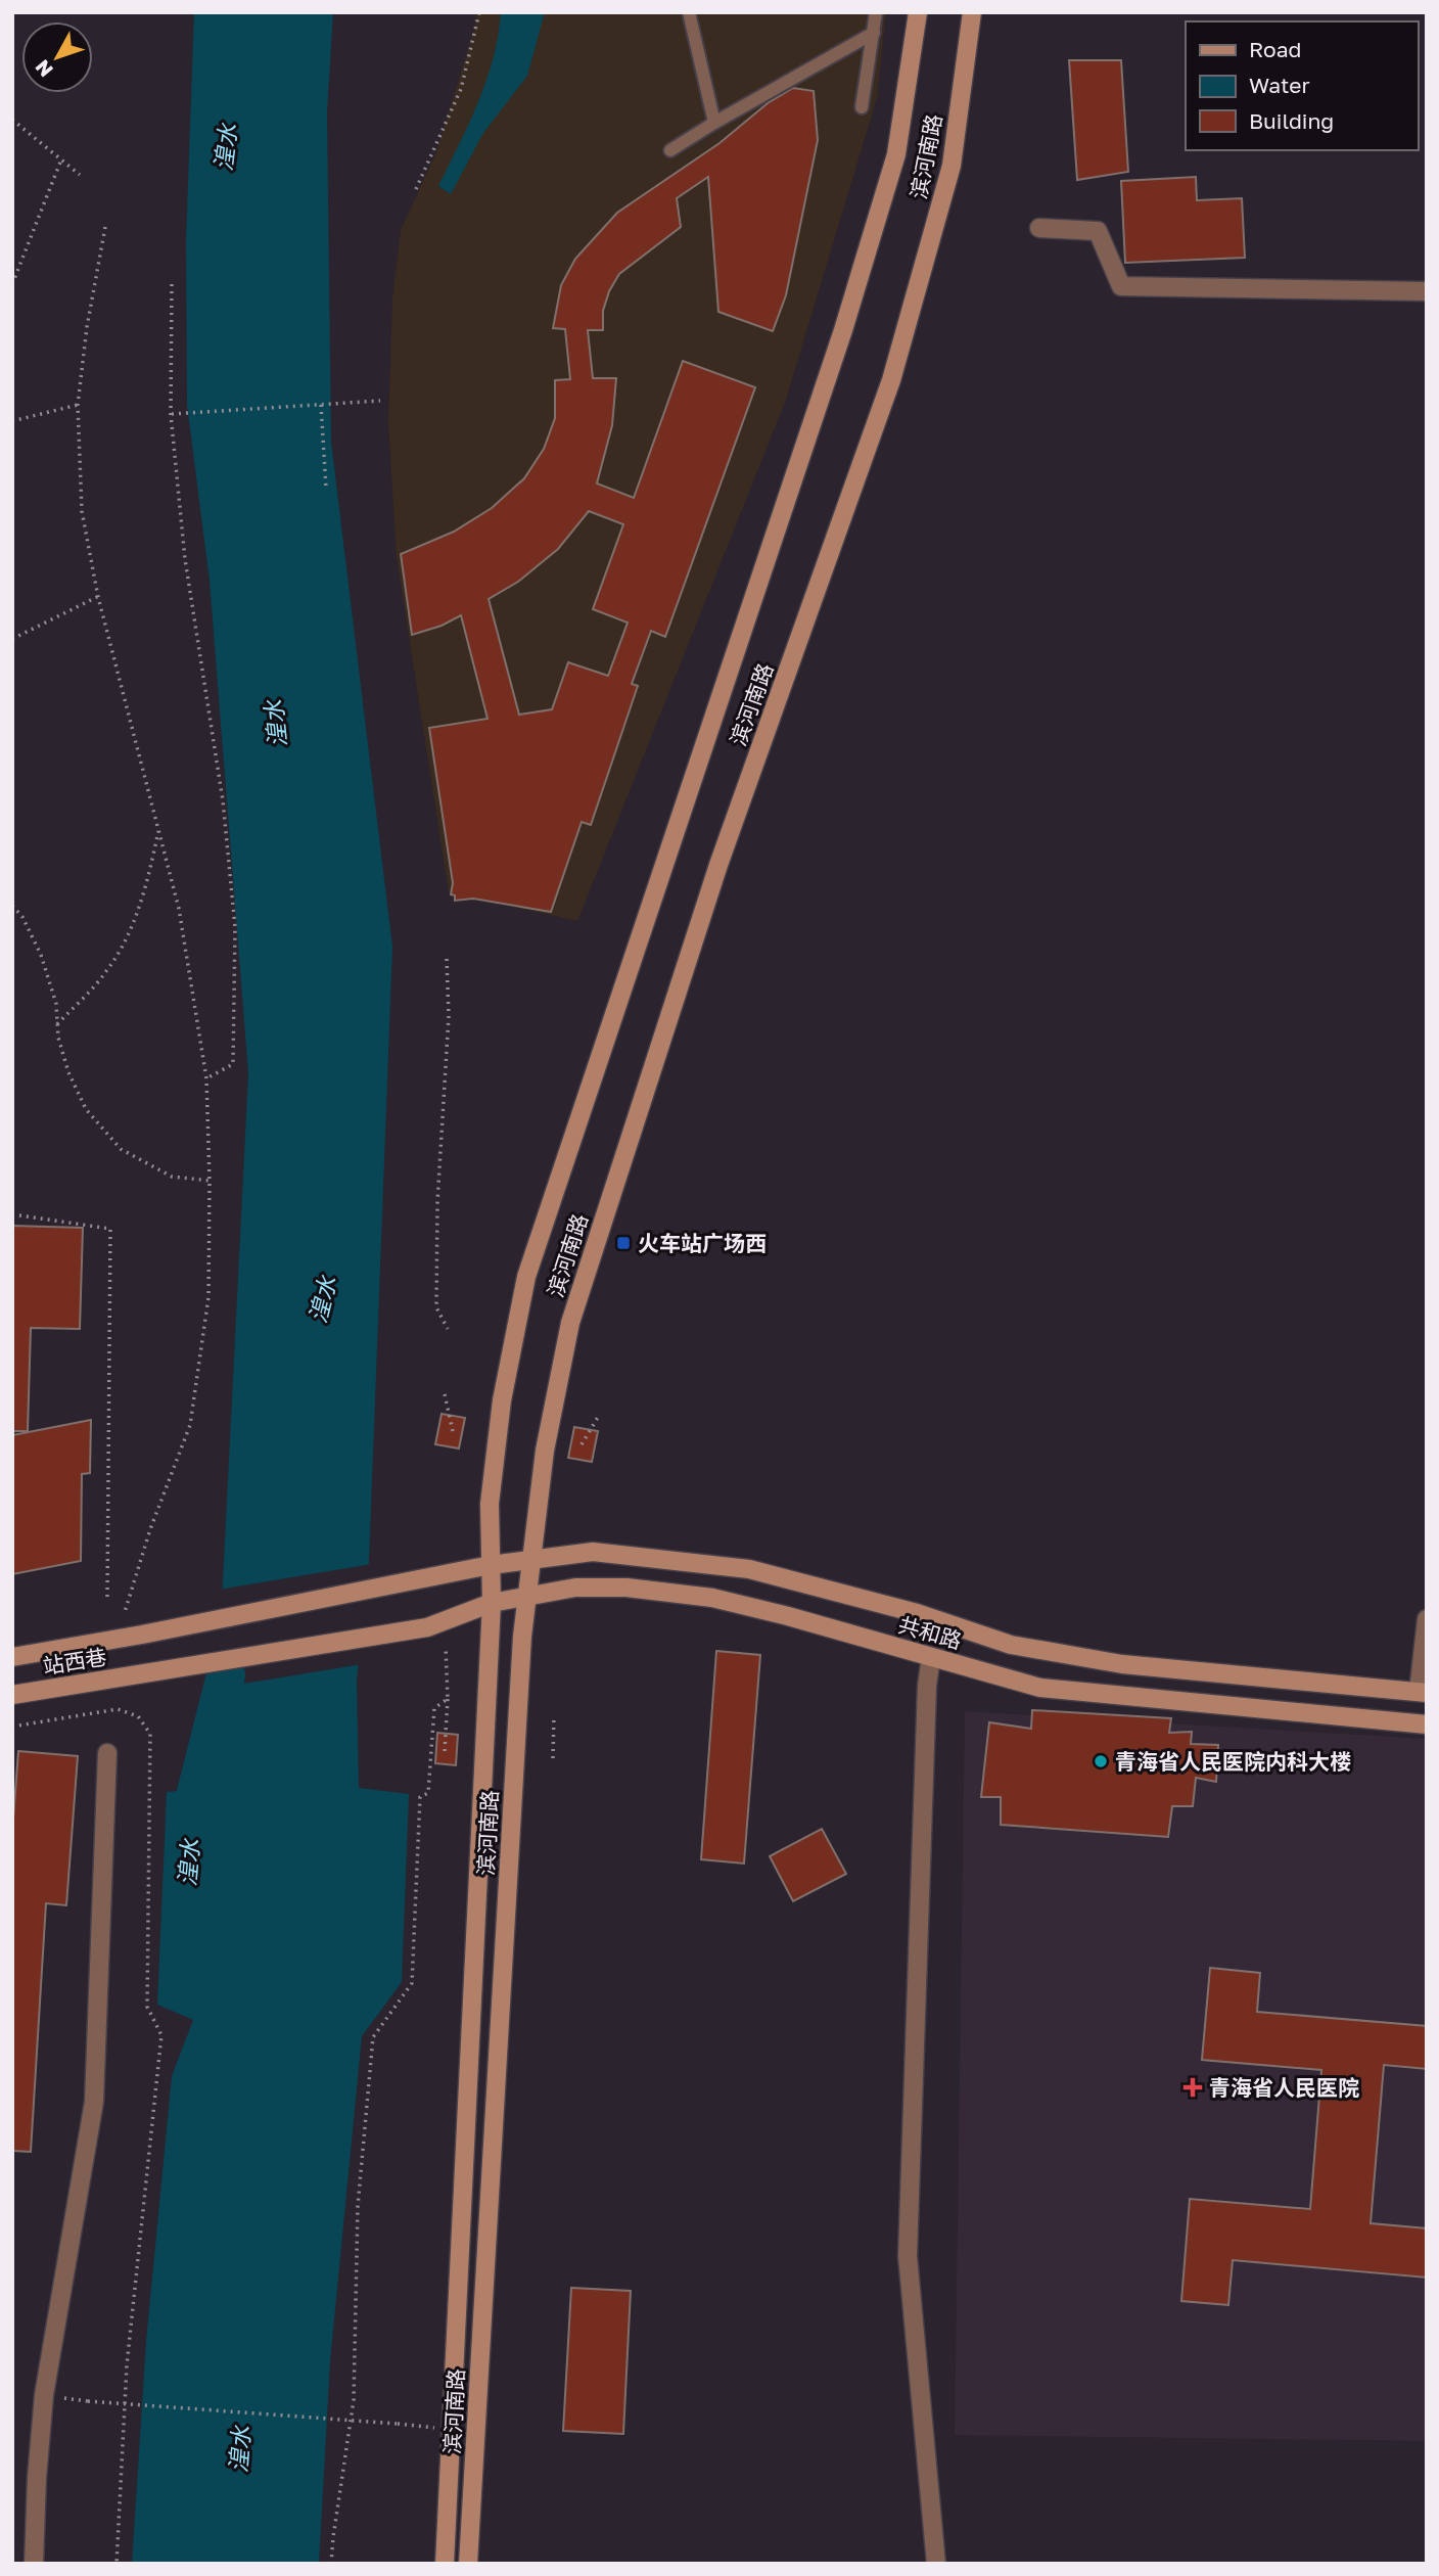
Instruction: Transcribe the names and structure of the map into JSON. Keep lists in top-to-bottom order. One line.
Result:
{"streets":{"main road":["滨河南路","共和路","站西巷"]},"crossings":[["滨河南路","共和路"],["共和路","站西巷"]],"water":["湟水"],"places":{"transit":["火车站广场西"],"other":["青海省人民医院内科大楼"],"health":["青海省人民医院"]},"legend":["Road","Water","Building"],"north":"bottom left"}
